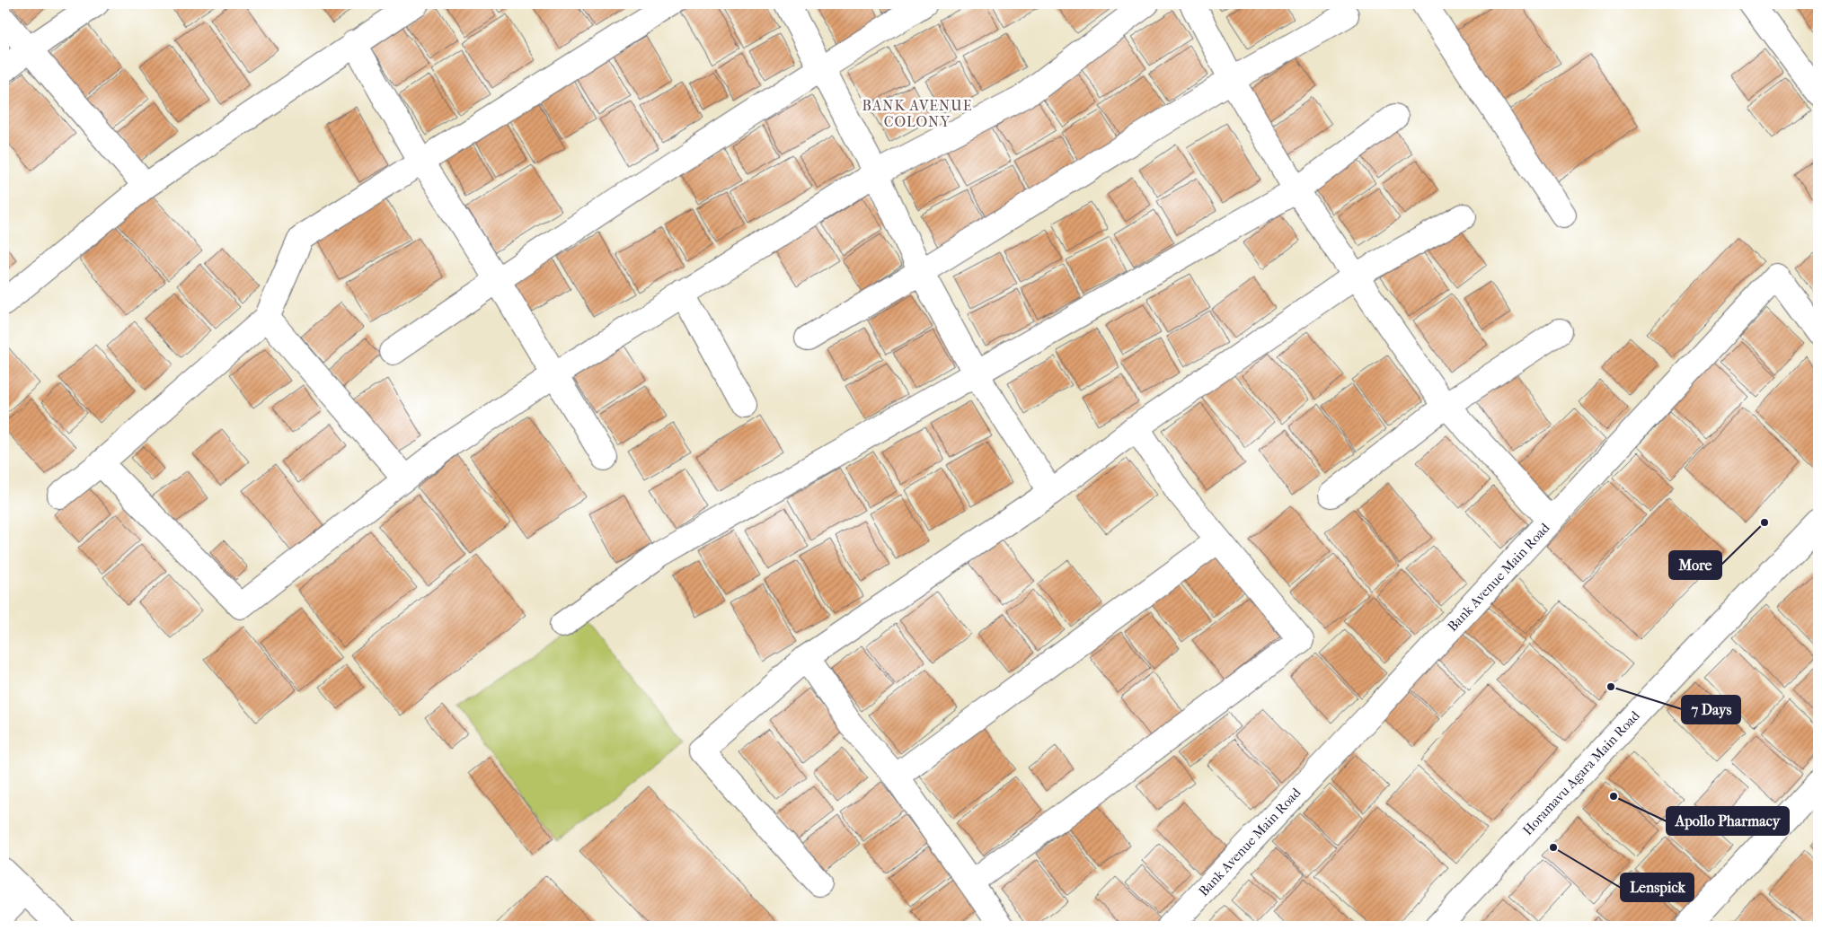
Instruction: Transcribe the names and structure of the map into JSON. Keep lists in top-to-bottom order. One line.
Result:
{"streets":{"street":["Bank Avenue Main Road","Horamavu Agara Main Road"]},"districts":["BANK AVENUE COLONY"],"places":["More","7 Days","Apollo Pharmacy","Lenspick"]}
